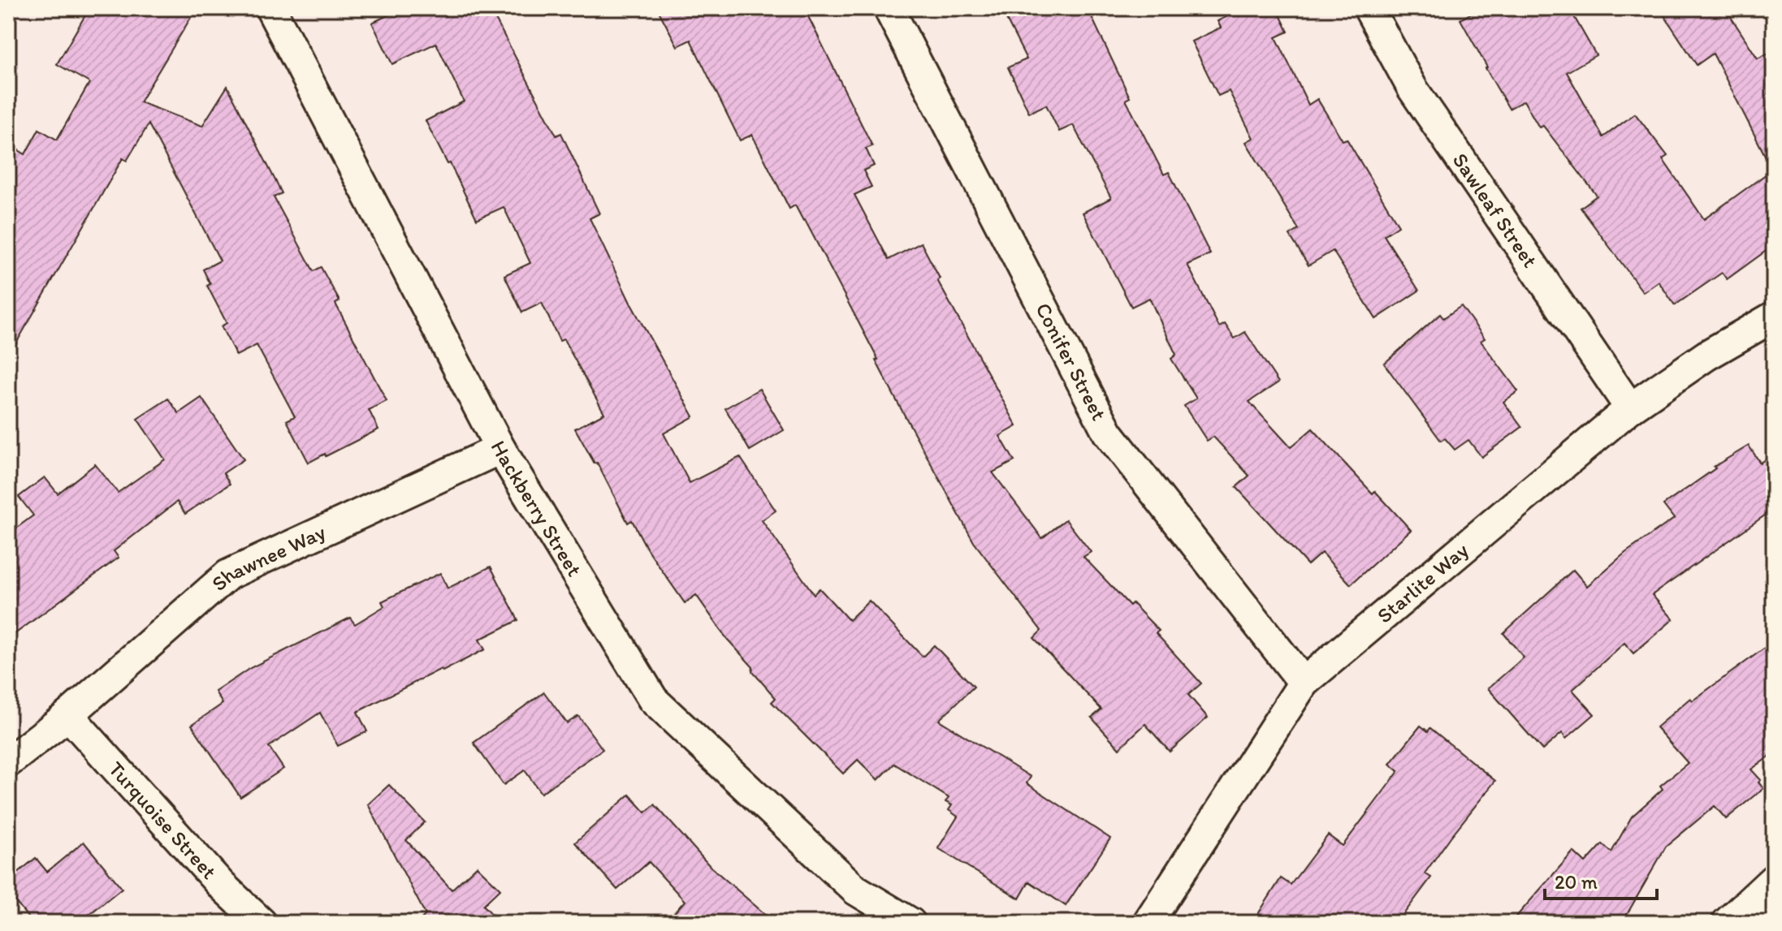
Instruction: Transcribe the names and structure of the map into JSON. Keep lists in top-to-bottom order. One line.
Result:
{"streets":{"street":["Sawleaf Street","Conifer Street","Hackberry Street","Shawnee Way","Starlite Way","Turquoise Street"]},"crossings":[["Sawleaf Street","Starlite Way"],["Conifer Street","Starlite Way"],["Hackberry Street","Shawnee Way"],["Shawnee Way","Turquoise Street"]],"scale_bar":"20 m"}
